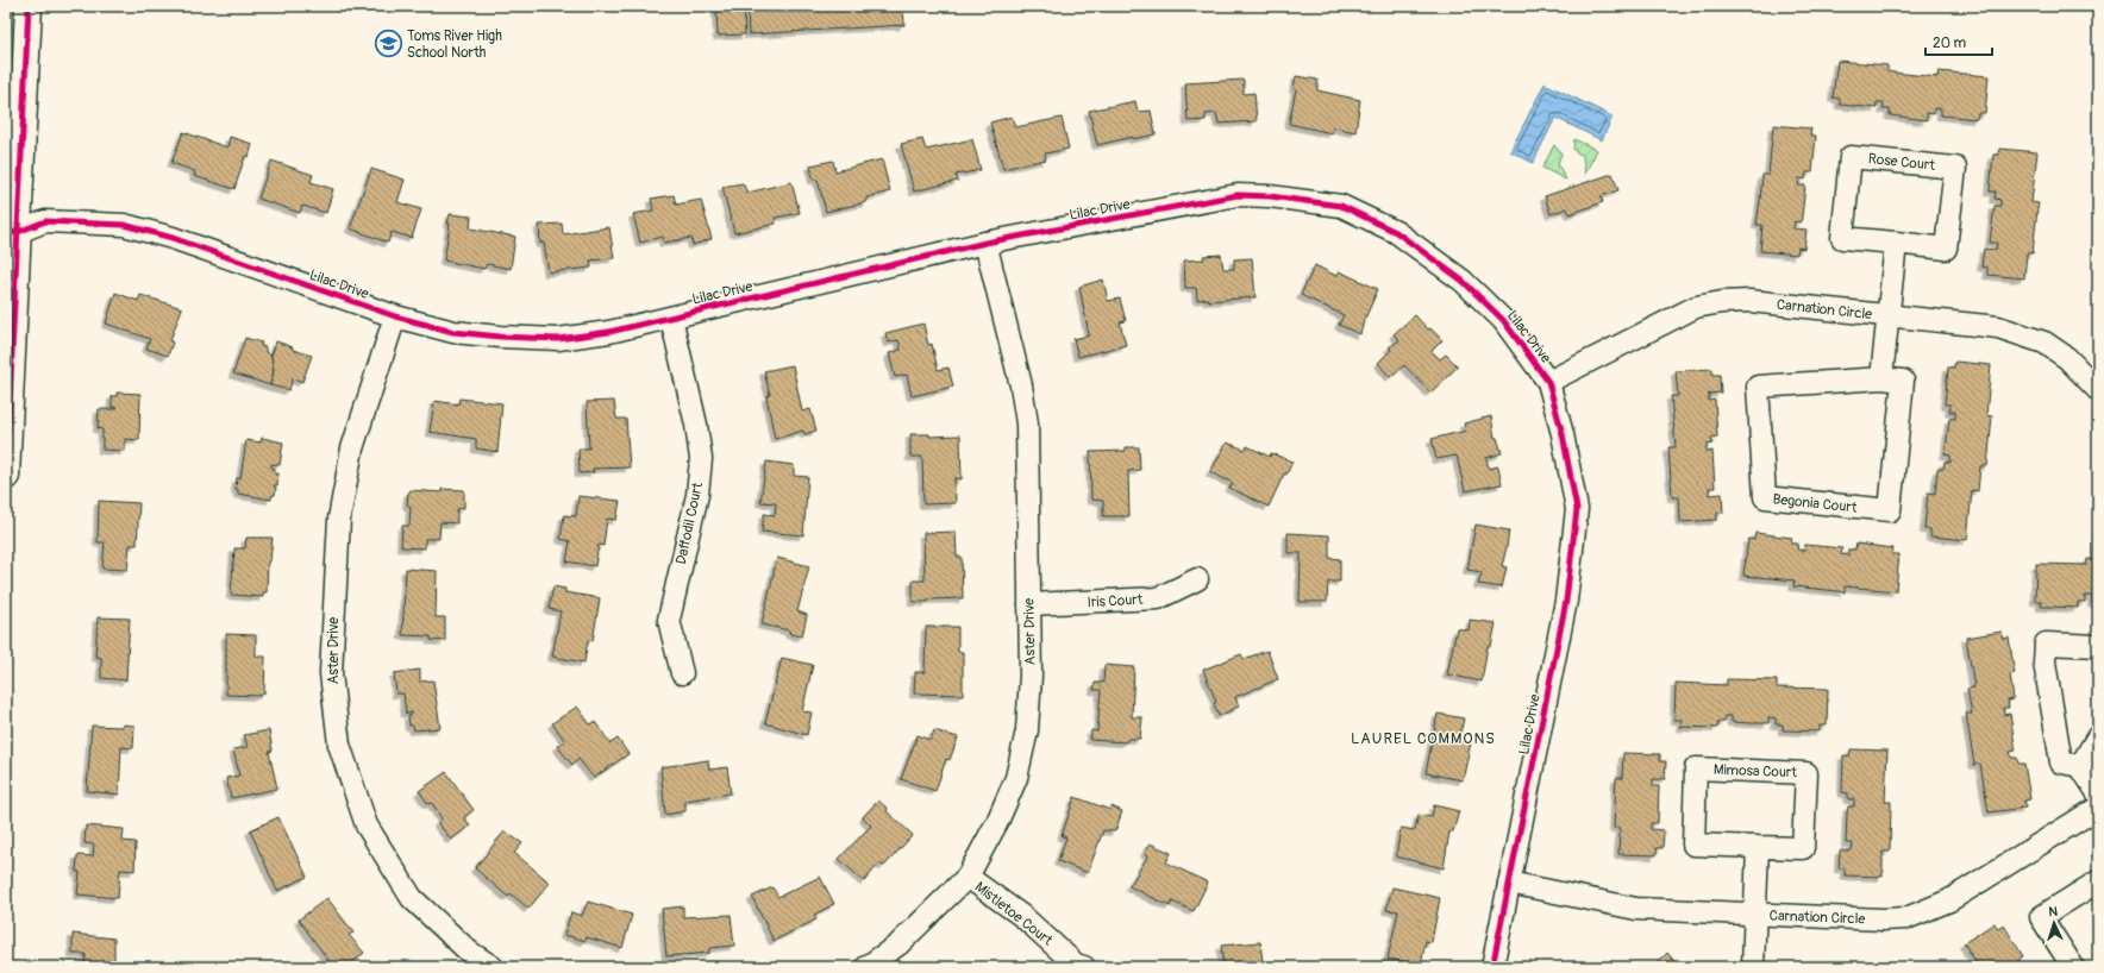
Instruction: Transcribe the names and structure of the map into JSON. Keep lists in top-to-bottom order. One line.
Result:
{"streets":{"street":["Rose Court","Lilac Drive","Carnation Circle","Begonia Court","Daffodil Court","Iris Court","Aster Drive","Mimosa Court","Mistletoe Court"]},"crossings":[["Lilac Drive","Carnation Circle"],["Lilac Drive","Daffodil Court"],["Lilac Drive","Aster Drive"],["Iris Court","Aster Drive"],["Aster Drive","Mistletoe Court"]],"districts":["LAUREL COMMONS"],"places":{"school or university":["Toms River High School North"]},"scale_bar":"20 m","north":"top"}
